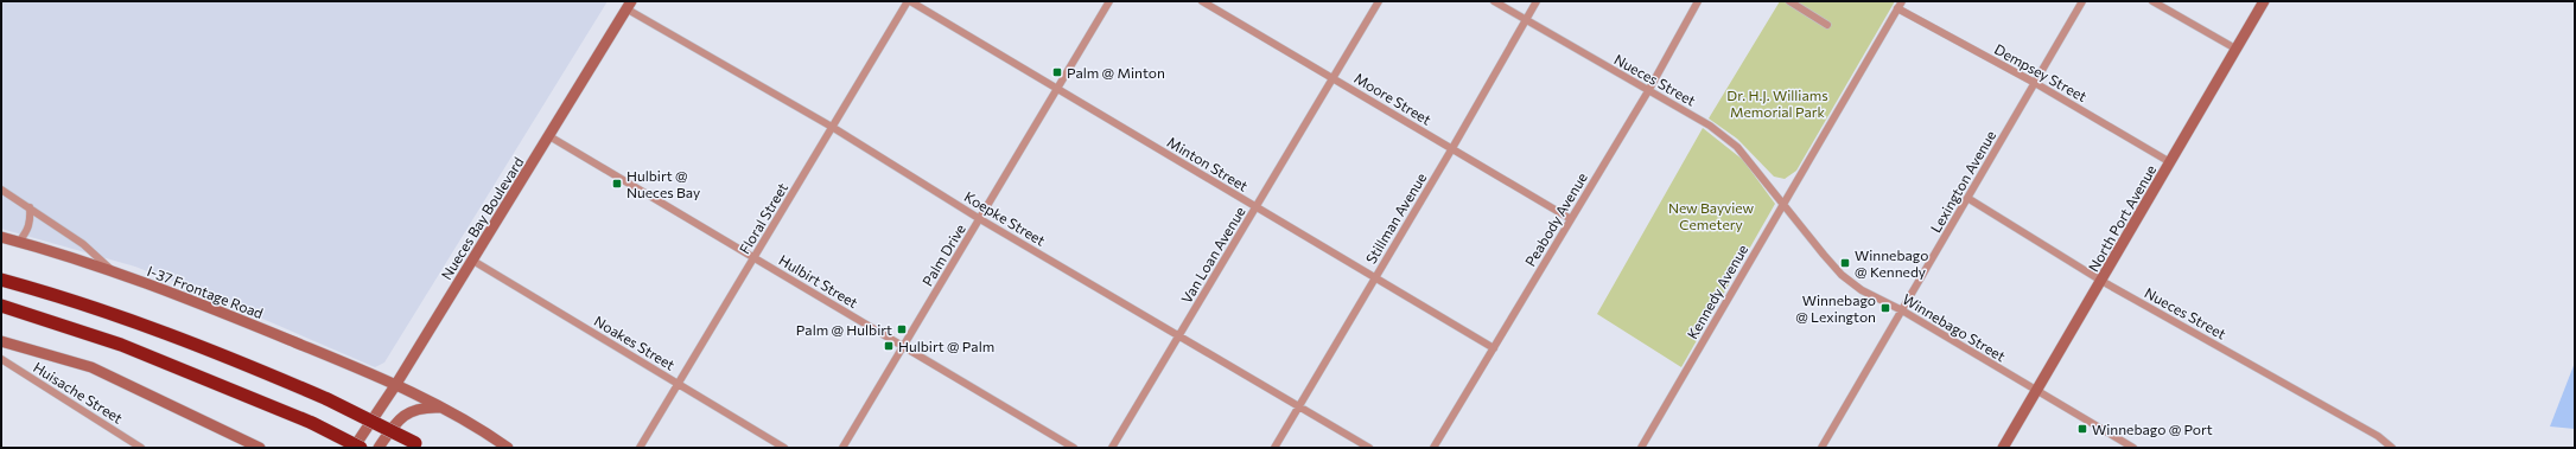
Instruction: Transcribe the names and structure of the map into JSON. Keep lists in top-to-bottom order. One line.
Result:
{"streets":{"main road":["Nueces Bay Boulevard","North Port Avenue","I-37 Frontage Road"],"street":["Dempsey Street","Nueces Street","Moore Street","Minton Street","Lexington Avenue","Floral Street","Koepke Street","Stillman Avenue","Peabody Avenue","Palm Drive","Van Loan Avenue","Hulbirt Street","Kennedy Avenue","Winnebago Street","Noakes Street","Huisache Street"]},"crossings":[["Dempsey Street","Lexington Avenue"],["Dempsey Street","North Port Avenue"],["Dempsey Street","Kennedy Avenue"],["Nueces Street","Lexington Avenue"],["Nueces Street","Stillman Avenue"],["Nueces Street","North Port Avenue"],["Nueces Street","Peabody Avenue"],["Nueces Street","Kennedy Avenue"],["Nueces Street","Winnebago Street"],["Moore Street","Stillman Avenue"],["Moore Street","Peabody Avenue"],["Moore Street","Van Loan Avenue"],["Minton Street","Floral Street"],["Minton Street","Stillman Avenue"],["Minton Street","Peabody Avenue"],["Minton Street","Palm Drive"],["Minton Street","Van Loan Avenue"],["Lexington Avenue","Winnebago Street"],["Nueces Bay Boulevard","Koepke Street"],["Nueces Bay Boulevard","Hulbirt Street"],["Nueces Bay Boulevard","I-37 Frontage Road"],["Nueces Bay Boulevard","Noakes Street"],["Floral Street","Koepke Street"],["Floral Street","Hulbirt Street"],["Floral Street","Noakes Street"],["Koepke Street","Stillman Avenue"],["Koepke Street","Palm Drive"],["Koepke Street","Van Loan Avenue"],["North Port Avenue","Winnebago Street"],["Palm Drive","Hulbirt Street"],["Kennedy Avenue","Winnebago Street"]],"parks":["Dr. H.J. Williams Memorial Park","New Bayview Cemetery"],"places":{"transit":["Palm @ Minton","Hulbirt @ Nueces Bay","Winnebago @ Kennedy","Winnebago @ Lexington","Palm @ Hulbirt","Hulbirt @ Palm","Winnebago @ Port"]}}
